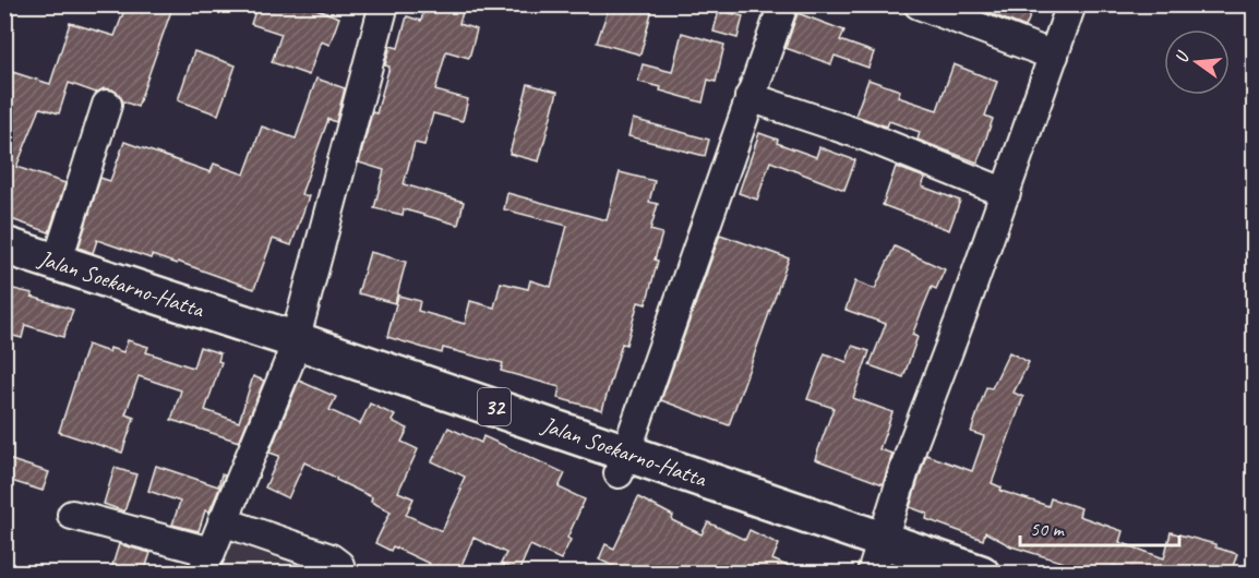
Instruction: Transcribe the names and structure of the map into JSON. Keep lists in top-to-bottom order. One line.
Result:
{"streets":{"highway":["Jalan Soekarno-Hatta","32"]},"scale_bar":"50 m","north":"left"}
